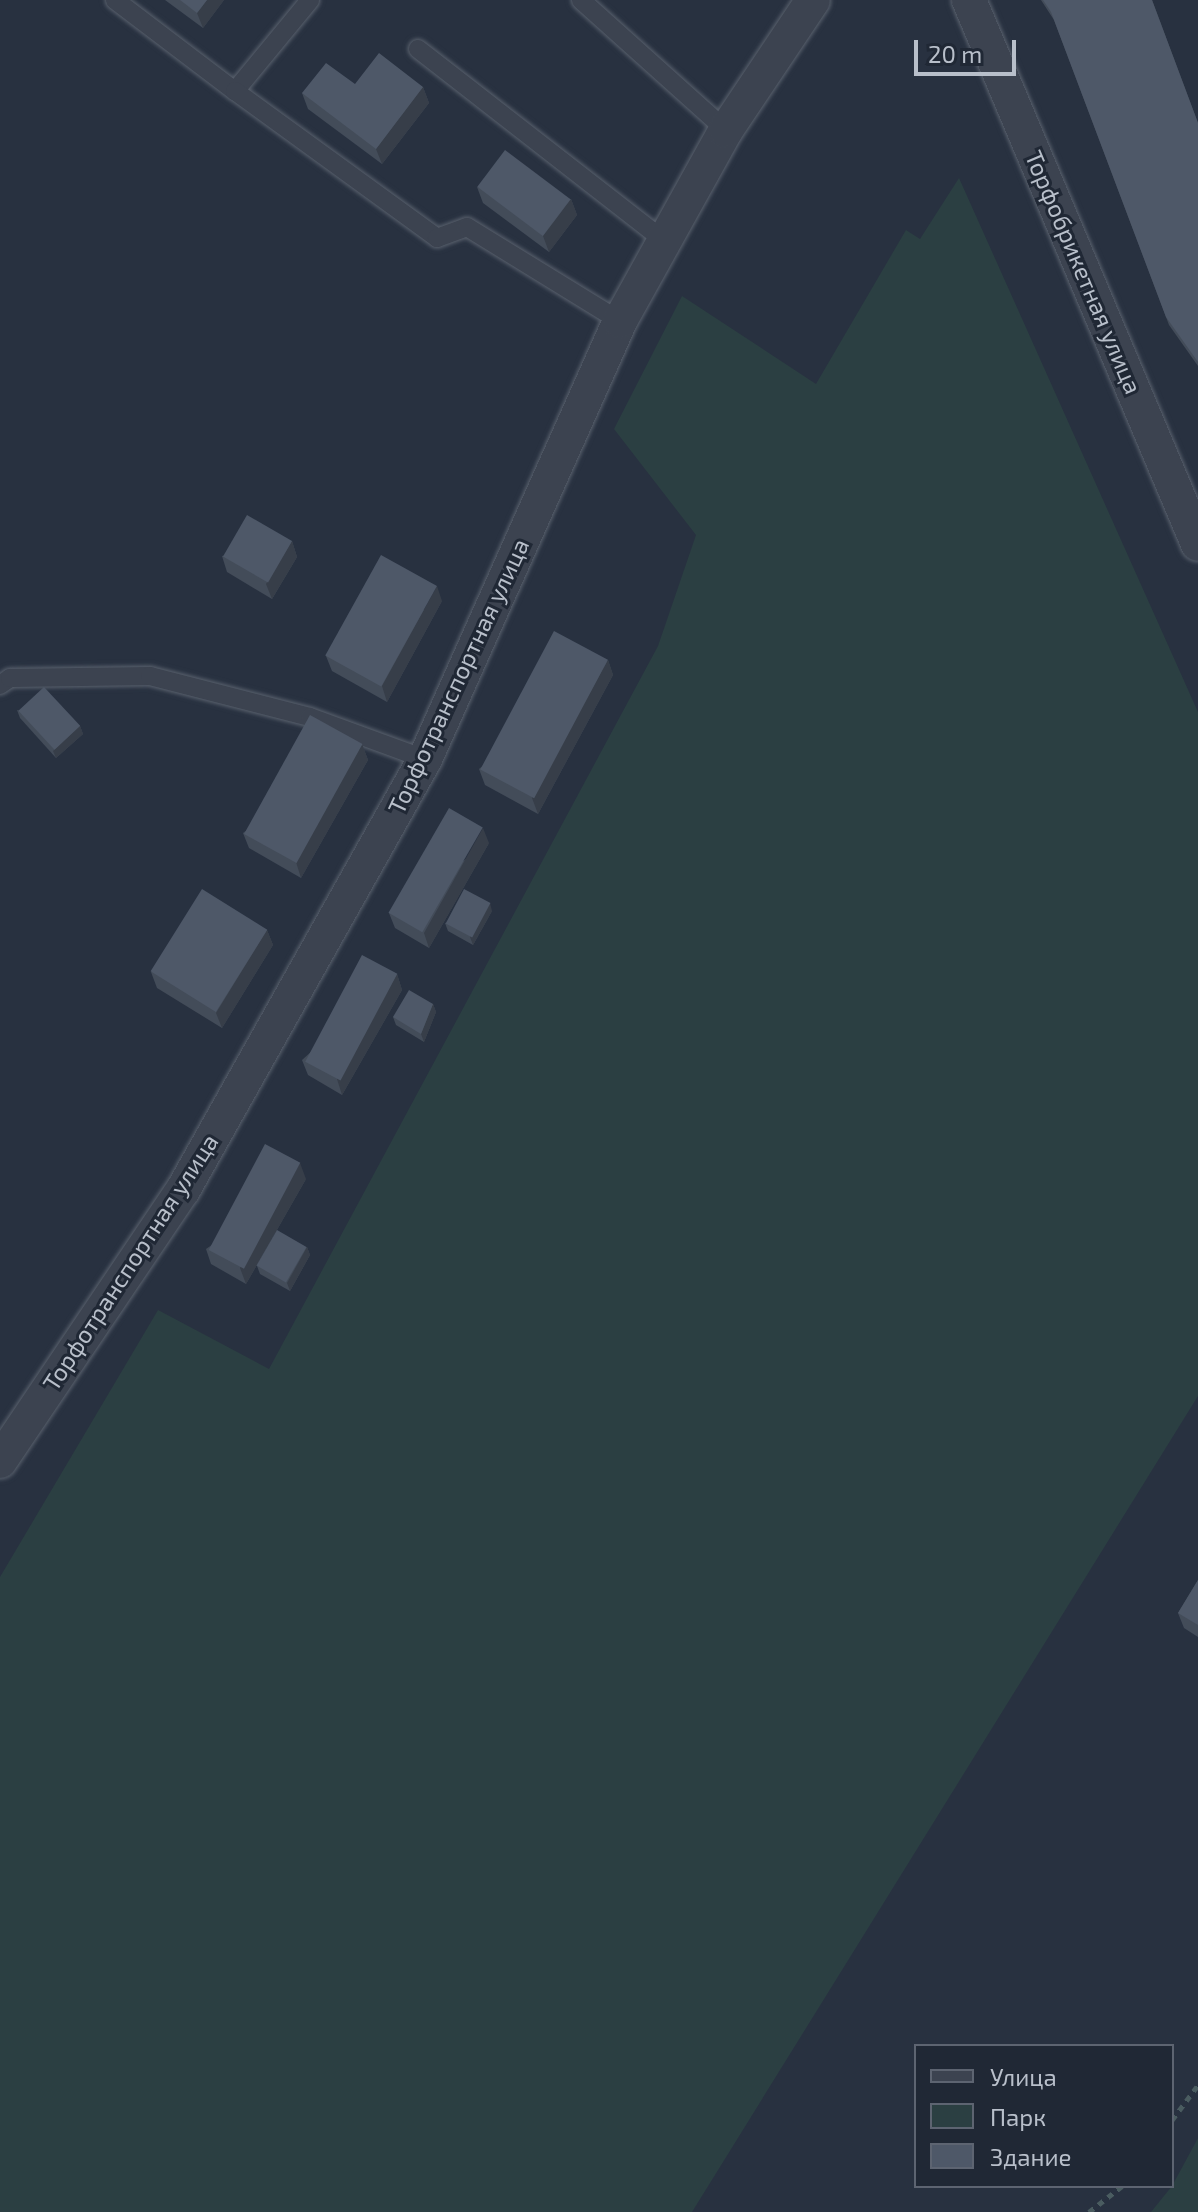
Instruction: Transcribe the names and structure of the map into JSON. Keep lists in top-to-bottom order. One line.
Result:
{"streets":{"street":["Торфобрикетная улица","Торфотранспортная улица"]},"legend":["Улица","Парк","Здание"],"scale_bar":"20 m"}
